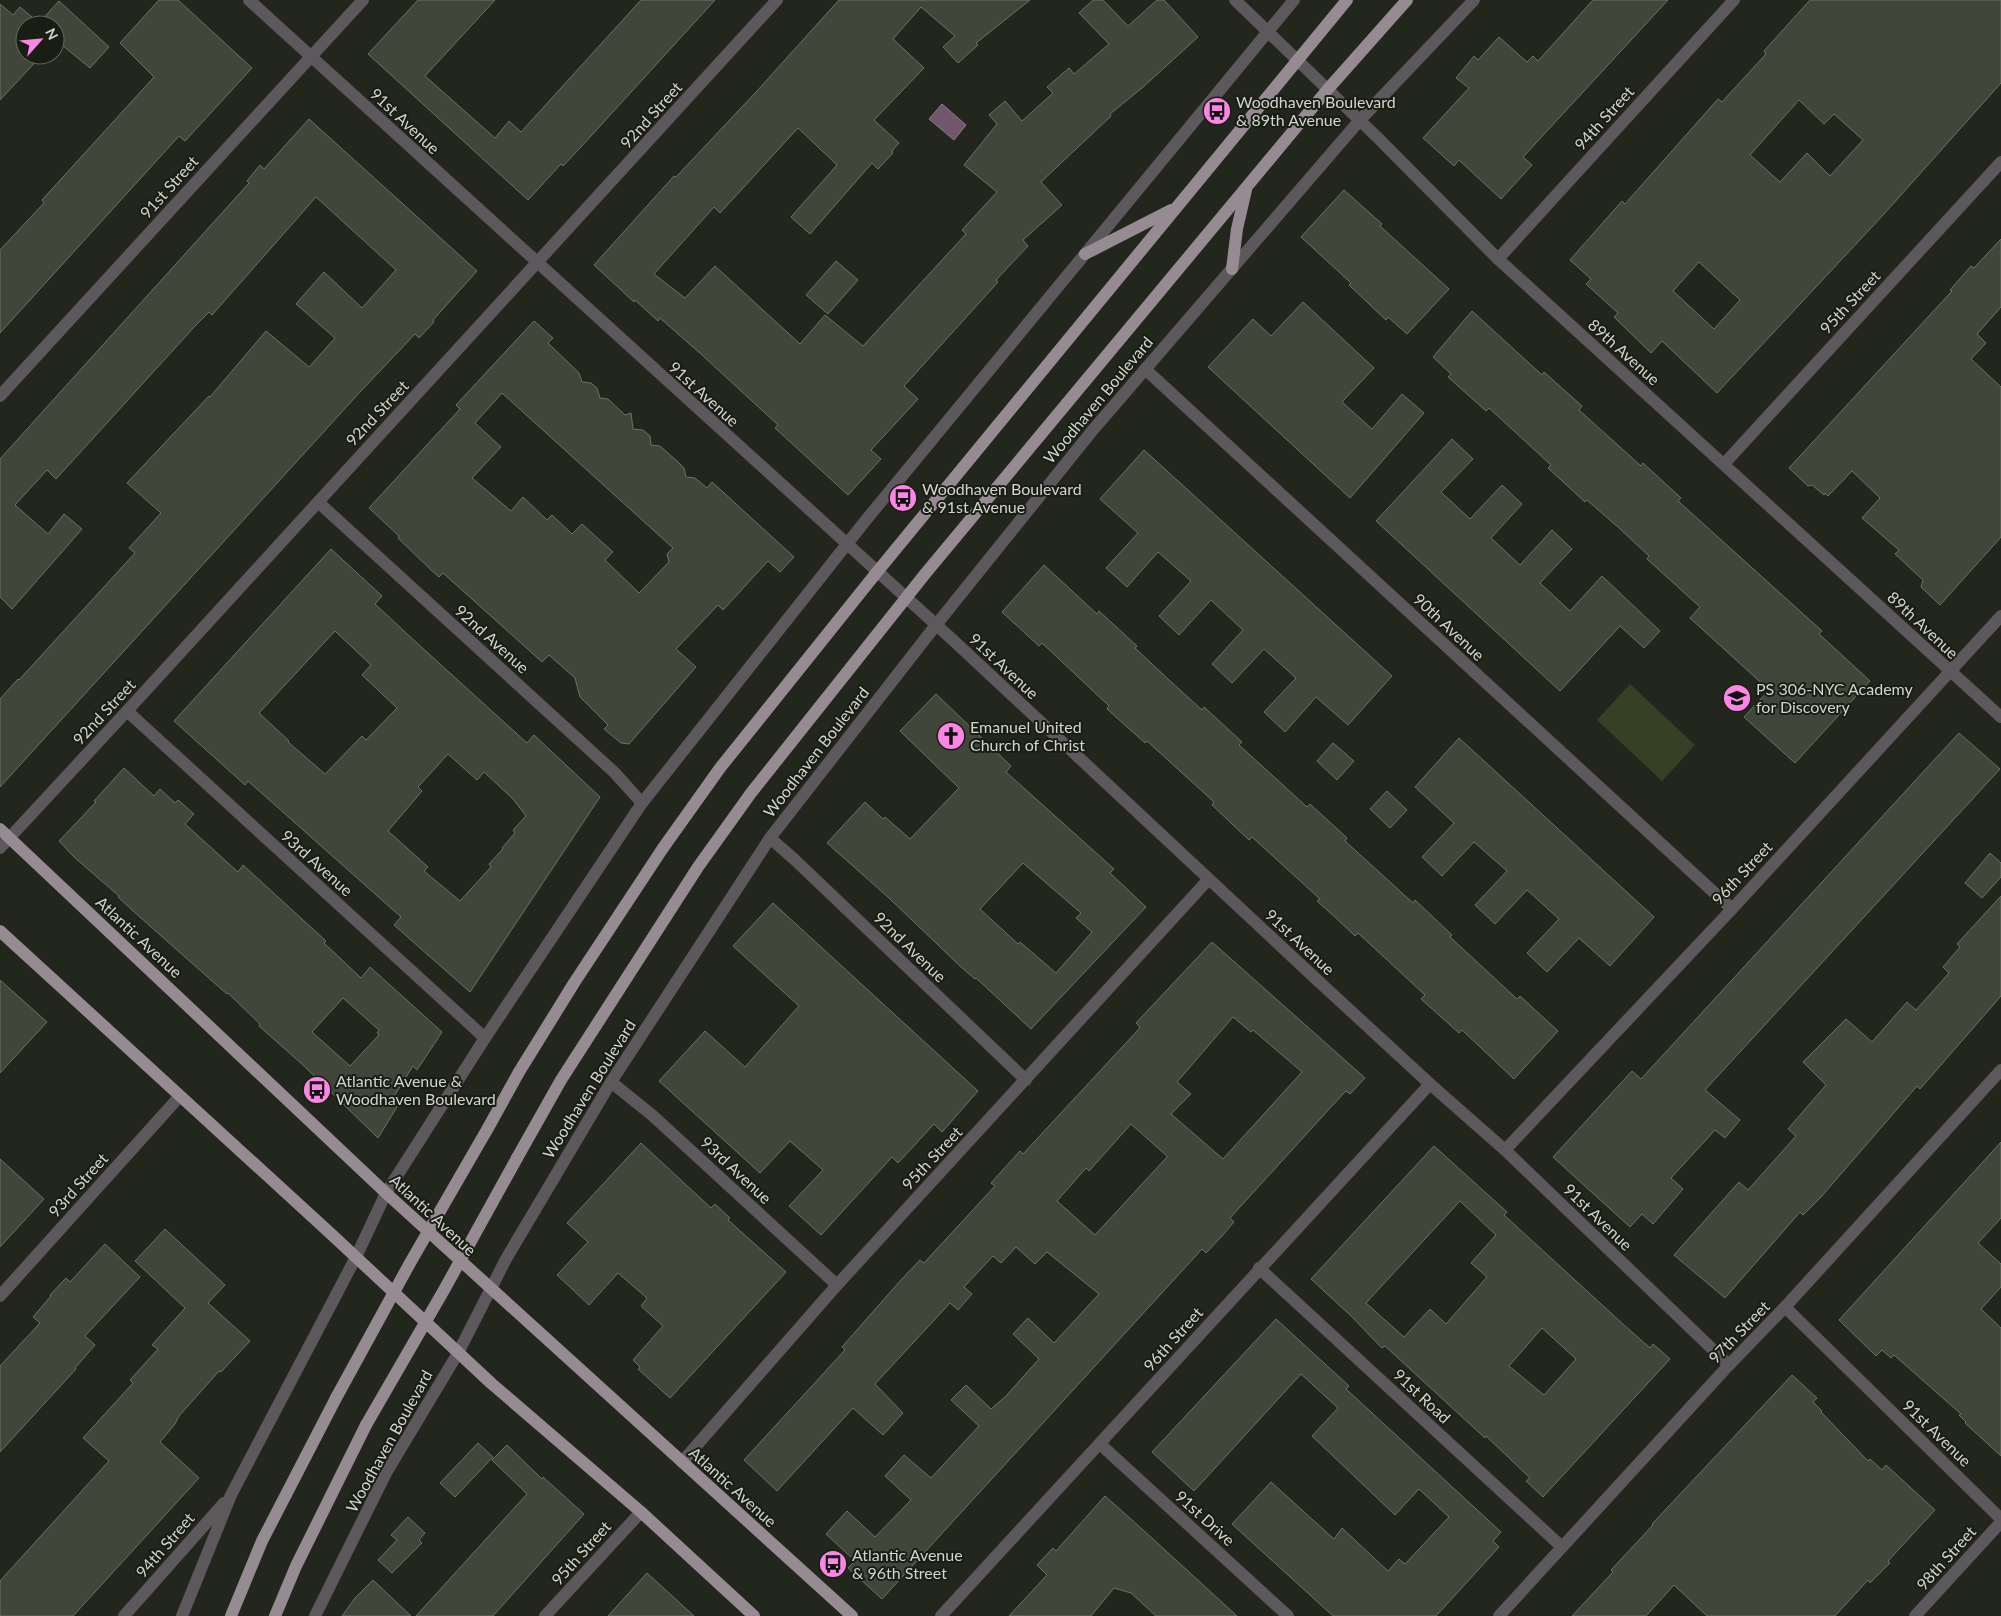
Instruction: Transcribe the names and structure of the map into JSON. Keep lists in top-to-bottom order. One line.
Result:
{"streets":{"main road":["Woodhaven Boulevard","Atlantic Avenue"],"street":["92nd Street","94th Street","91st Avenue","91st Street","95th Street","89th Avenue","90th Avenue","92nd Avenue","93rd Avenue","96th Street","93rd Street","97th Street","91st Road","91st Drive","98th Street"]},"crossings":[["92nd Street","91st Avenue"],["92nd Street","92nd Avenue"],["92nd Street","93rd Avenue"],["92nd Street","Atlantic Avenue"],["94th Street","89th Avenue"],["91st Avenue","91st Street"],["91st Avenue","95th Street"],["91st Avenue","Woodhaven Boulevard"],["91st Avenue","96th Street"],["91st Avenue","97th Street"],["91st Avenue","98th Street"],["95th Street","89th Avenue"],["95th Street","92nd Avenue"],["95th Street","93rd Avenue"],["95th Street","Atlantic Avenue"],["89th Avenue","Woodhaven Boulevard"],["89th Avenue","96th Street"],["Woodhaven Boulevard","90th Avenue"],["Woodhaven Boulevard","92nd Avenue"],["Woodhaven Boulevard","93rd Avenue"],["Woodhaven Boulevard","Atlantic Avenue"],["90th Avenue","96th Street"],["96th Street","91st Road"],["96th Street","91st Drive"],["97th Street","91st Road"]],"places":{"bus stop":["Woodhaven Boulevard & 89th Avenue","Woodhaven Boulevard & 91st Avenue","Atlantic Avenue & Woodhaven Boulevard","Atlantic Avenue & 96th Street"],"school or university":["PS 306-NYC Academy for Discovery"],"church":["Emanuel United Church of Christ"]},"north":"top right"}
